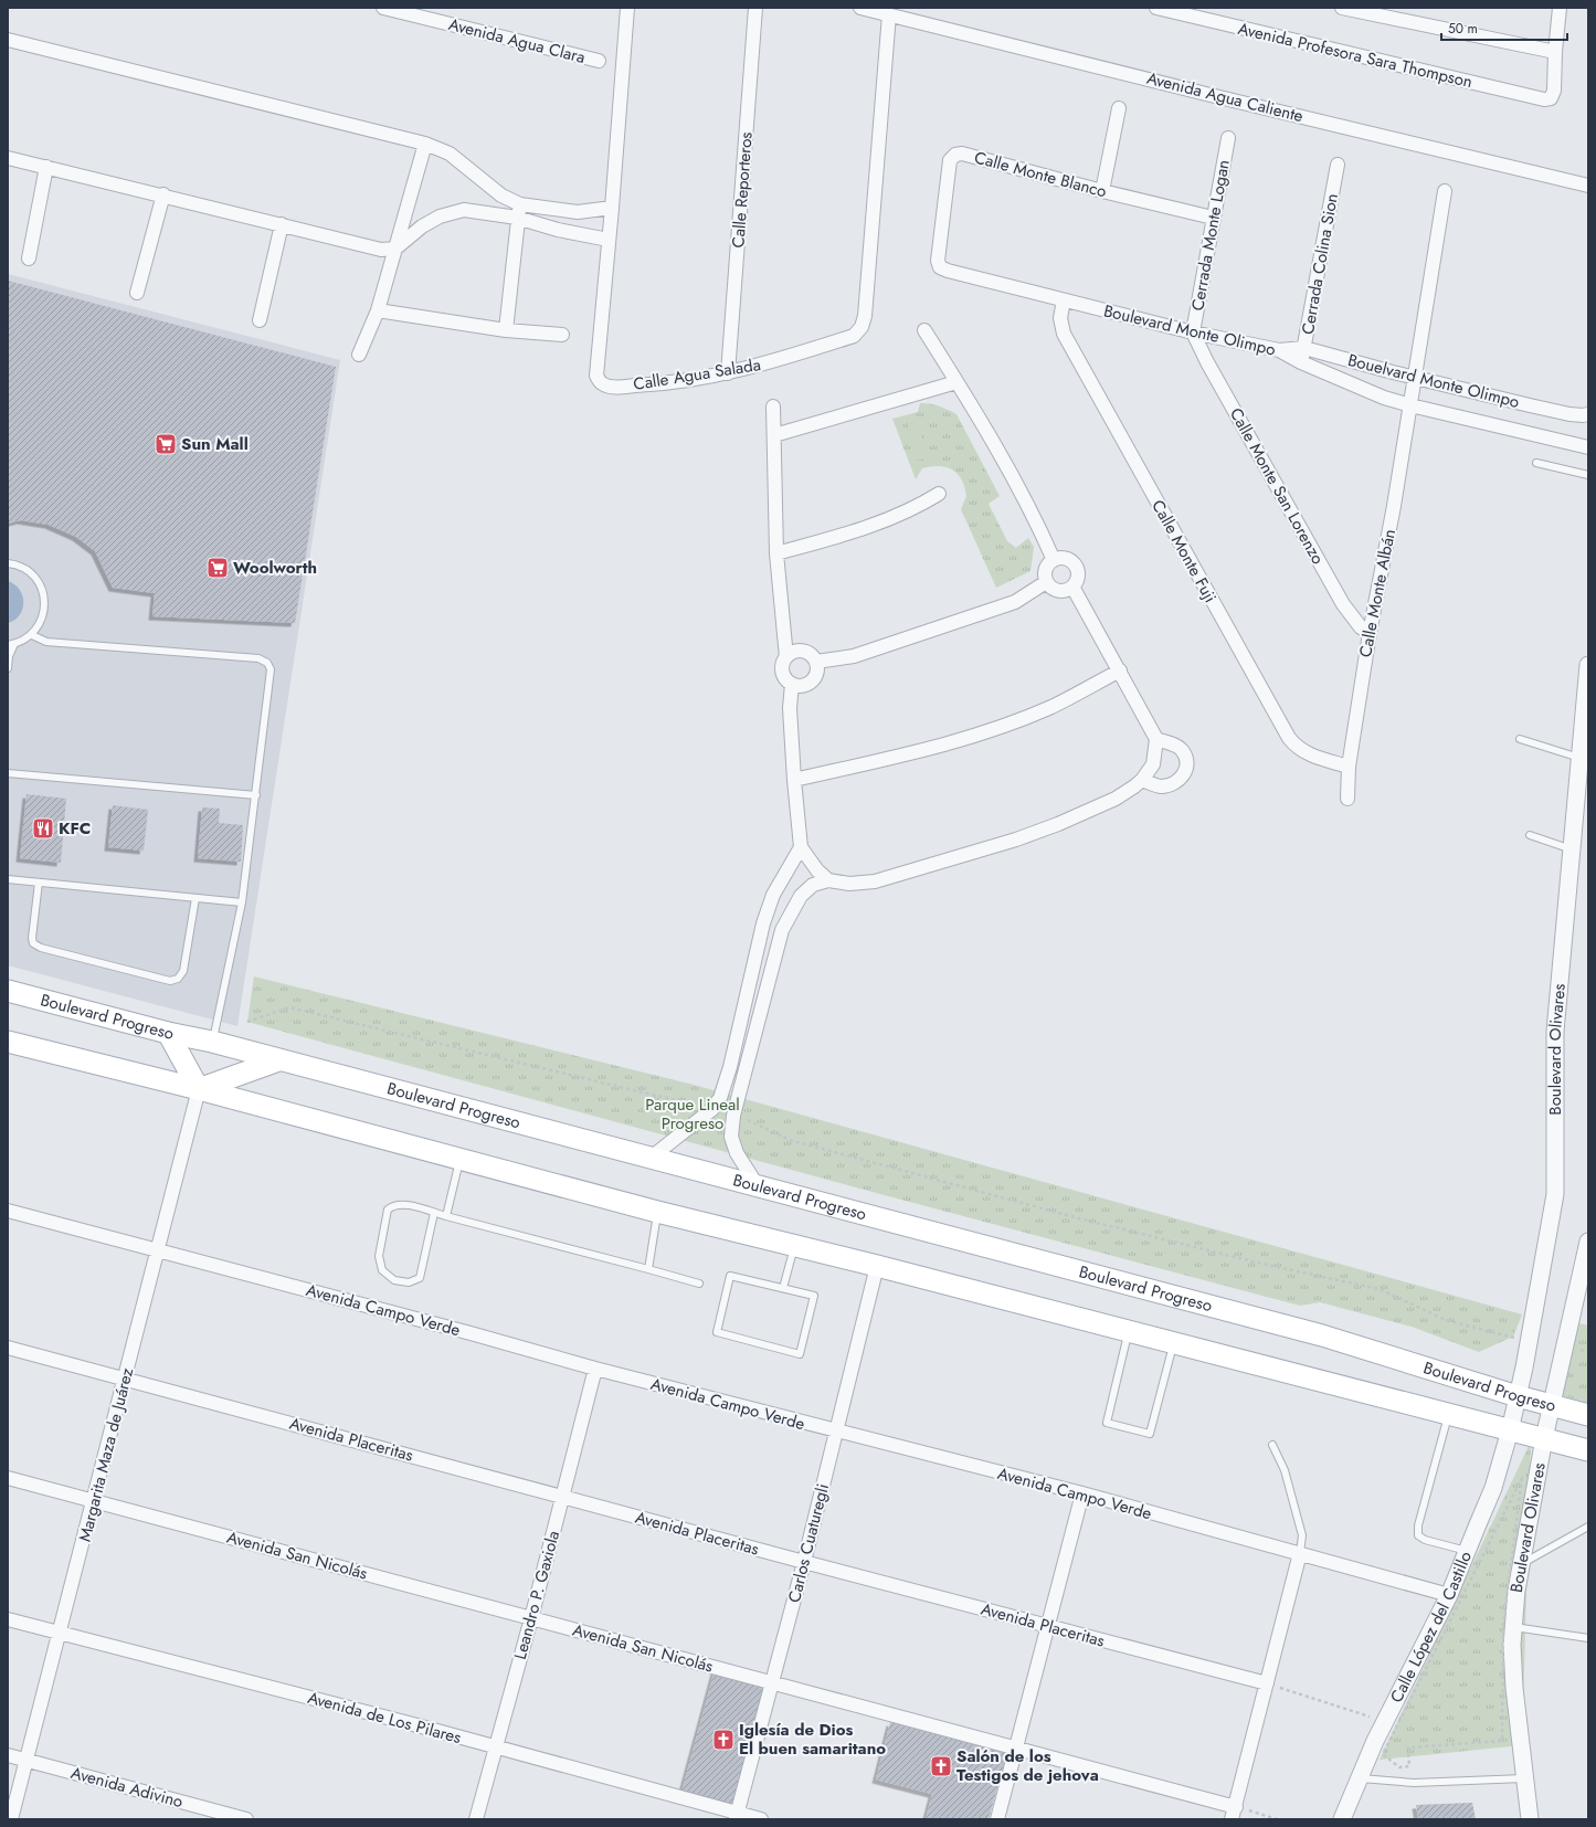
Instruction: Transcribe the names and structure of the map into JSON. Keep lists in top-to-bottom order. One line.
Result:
{"streets":{"main road":["Boulevard Progreso"],"street":["Avenida Agua Clara","Avenida Profesora Sara Thompson","Avenida Agua Caliente","Calle Monte Blanco","Calle Reporteros","Cerrada Monte Logan","Cerrada Colina Sion","Boulevard Monte Olimpo","Calle Agua Salada","Bouelvard Monte Olimpo","Calle Monte San Lorenzo","Calle Monte Fuji","Calle Monte Albán","Boulevard Olivares","Avenida Campo Verde","Avenida Placeritas","Margarita Maza de Juárez","Carlos Cuaturegli","Avenida San Nicolás","Leandro P. Gaxiola","Calle López del Castillo","Avenida de Los Pilares","Avenida Adivino"]},"crossings":[["Avenida Agua Caliente","Calle Agua Salada"],["Calle Monte Blanco","Cerrada Monte Logan"],["Calle Monte Blanco","Boulevard Monte Olimpo"],["Calle Reporteros","Calle Agua Salada"],["Cerrada Monte Logan","Boulevard Monte Olimpo"],["Cerrada Monte Logan","Calle Monte San Lorenzo"],["Cerrada Colina Sion","Boulevard Monte Olimpo"],["Cerrada Colina Sion","Bouelvard Monte Olimpo"],["Boulevard Monte Olimpo","Bouelvard Monte Olimpo"],["Boulevard Monte Olimpo","Calle Monte San Lorenzo"],["Boulevard Monte Olimpo","Calle Monte Fuji"],["Boulevard Monte Olimpo","Calle Monte Albán"],["Bouelvard Monte Olimpo","Calle Monte Albán"],["Calle Monte San Lorenzo","Calle Monte Albán"],["Calle Monte Fuji","Calle Monte Albán"],["Boulevard Progreso","Boulevard Olivares"],["Boulevard Olivares","Calle López del Castillo"],["Avenida Campo Verde","Margarita Maza de Juárez"],["Avenida Campo Verde","Carlos Cuaturegli"],["Avenida Campo Verde","Leandro P. Gaxiola"],["Avenida Campo Verde","Calle López del Castillo"],["Avenida Placeritas","Margarita Maza de Juárez"],["Avenida Placeritas","Carlos Cuaturegli"],["Avenida Placeritas","Leandro P. Gaxiola"],["Margarita Maza de Juárez","Avenida San Nicolás"],["Margarita Maza de Juárez","Avenida de Los Pilares"],["Margarita Maza de Juárez","Avenida Adivino"],["Carlos Cuaturegli","Avenida San Nicolás"],["Carlos Cuaturegli","Avenida de Los Pilares"],["Avenida San Nicolás","Leandro P. Gaxiola"],["Leandro P. Gaxiola","Avenida de Los Pilares"]],"parks":["Parque Lineal Progreso"],"places":{"supermarket":["Sun Mall","Woolworth"],"restaurant":["KFC"],"church":["Iglesía de Dios El buen samaritano","Salón de los Testigos de jehova"]},"scale_bar":"50 m"}
